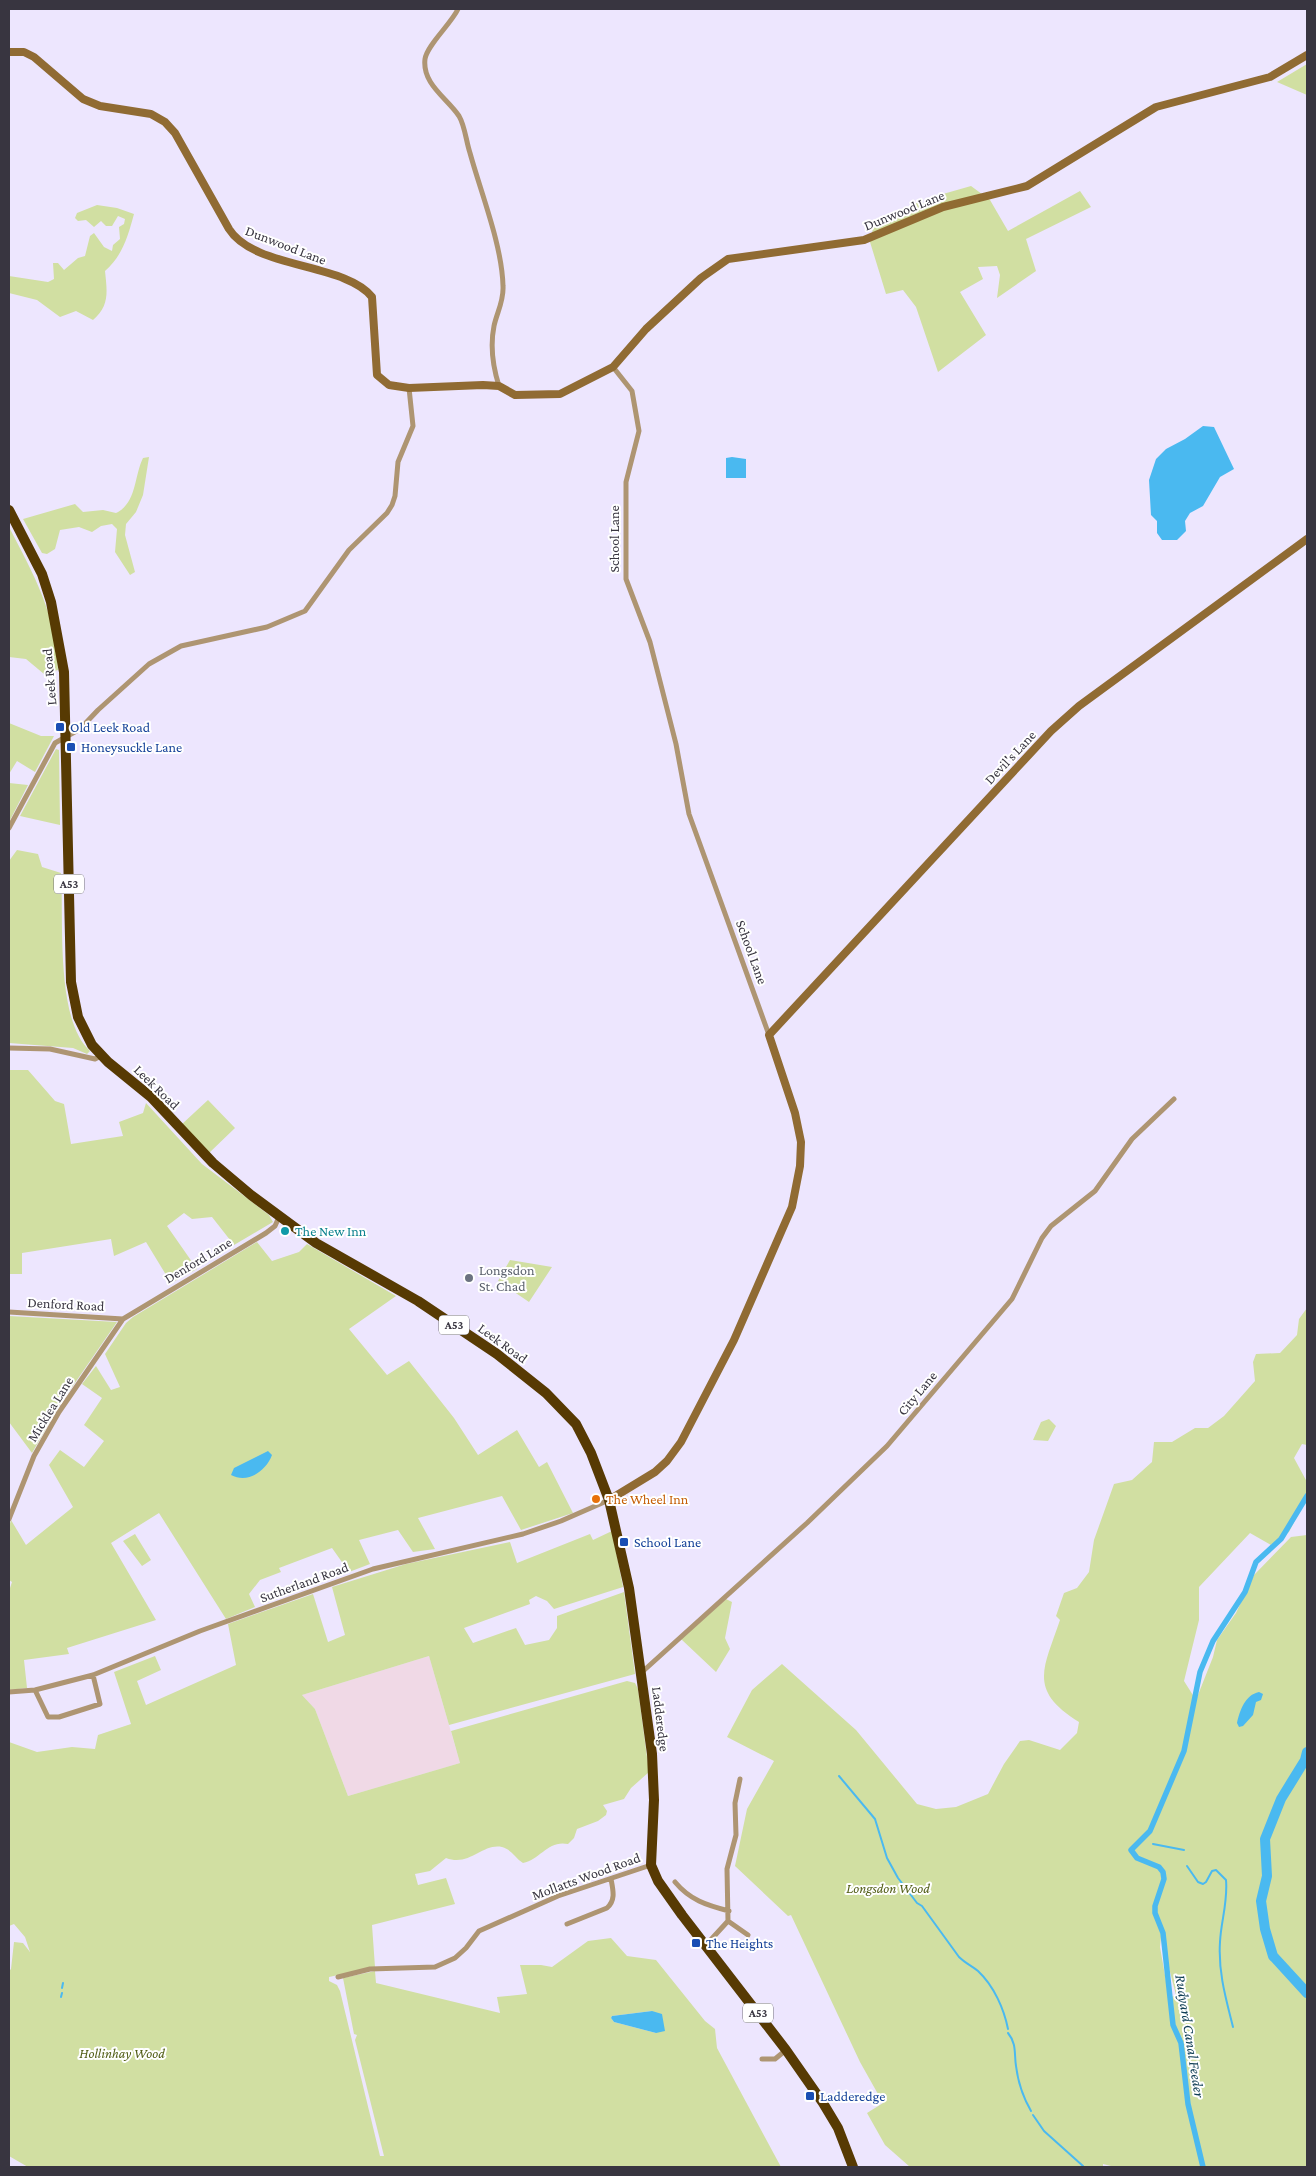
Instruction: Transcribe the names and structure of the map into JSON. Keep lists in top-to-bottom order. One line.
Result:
{"streets":{"highway":["Leek Road","A53","Ladderedge"],"street":["Dunwood Lane","School Lane","Devil's Lane","Denford Lane","Denford Road","City Lane","Micklea Lane","Sutherland Road","Mollatts Wood Road"]},"crossings":[["Dunwood Lane","School Lane"],["School Lane","Leek Road"],["School Lane","Devil's Lane"],["School Lane","Sutherland Road"],["School Lane","Ladderedge"],["Leek Road","Denford Lane"],["Leek Road","Sutherland Road"],["Leek Road","Ladderedge"],["A53","Ladderedge"],["A53","Mollatts Wood Road"],["Denford Lane","Denford Road"],["Denford Lane","Micklea Lane"],["Denford Road","Micklea Lane"],["City Lane","Ladderedge"],["Sutherland Road","Ladderedge"],["Ladderedge","Mollatts Wood Road"]],"water":["Rudyard Canal Feeder"],"parks":["Longsdon Wood","Hollinhay Wood"],"places":{"transit":["Old Leek Road","Honeysuckle Lane","School Lane","The Heights","Ladderedge"],"other":["The New Inn","Longsdon St. Chad","The Wheel Inn"]}}
